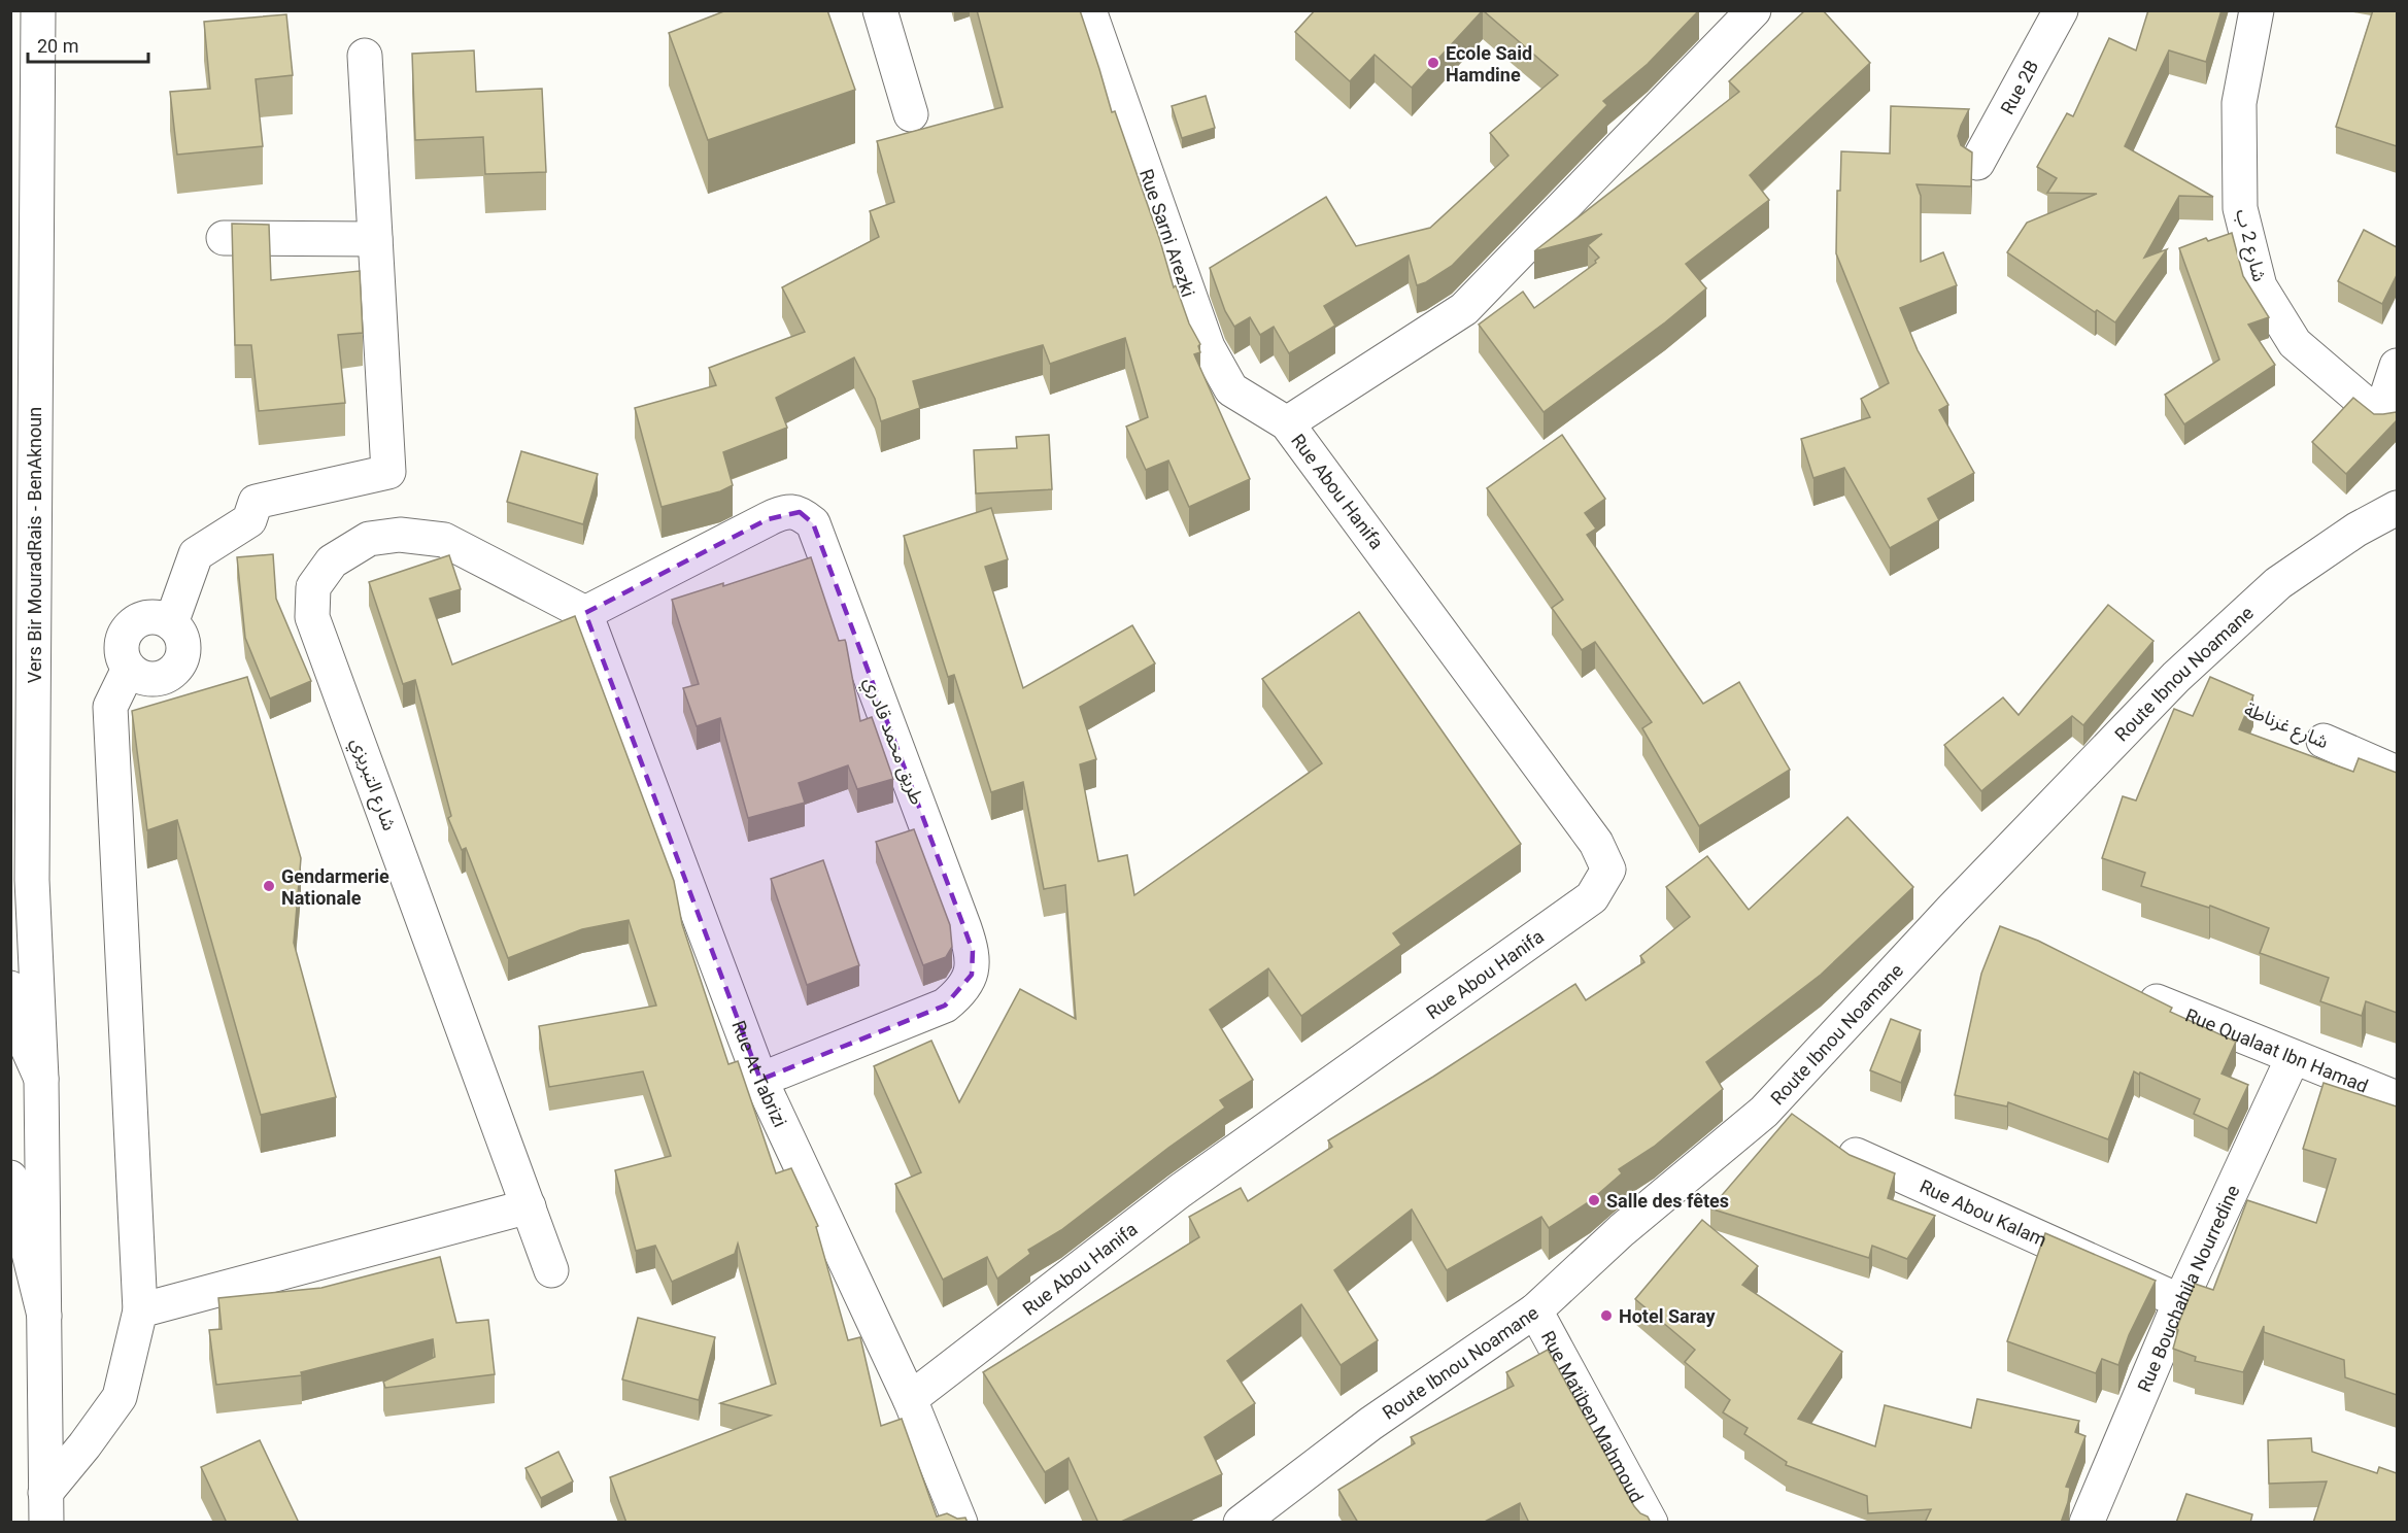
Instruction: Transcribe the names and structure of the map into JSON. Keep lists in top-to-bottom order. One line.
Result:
{"streets":{"main road":["Rue 2B","Rue Sarni Arezki","شارع 2 ب","Rue Abou Hanifa","Vers Bir MouradRais - BenAknoun","Route Ibnou Noamane","شارع غرناطة","طريق محمد قادري","شارع التبريزي","Rue Qualaat Ibn Hamad","Rue At Tabrizi","Rue Abou Kalam","Rue Bouchahila Nourredine","Rue Matiben Mahmoud"]},"crossings":[["Rue Sarni Arezki","Rue Abou Hanifa"],["Rue Abou Hanifa","Rue At Tabrizi"],["Route Ibnou Noamane","Rue Matiben Mahmoud"],["طريق محمد قادري","شارع التبريزي"],["طريق محمد قادري","Rue At Tabrizi"],["شارع التبريزي","Rue At Tabrizi"],["Rue Qualaat Ibn Hamad","Rue Bouchahila Nourredine"],["Rue Abou Kalam","Rue Bouchahila Nourredine"]],"places":["Ecole Said Hamdine","Gendarmerie Nationale","Salle des fêtes","Hotel Saray"],"scale_bar":"20 m"}
